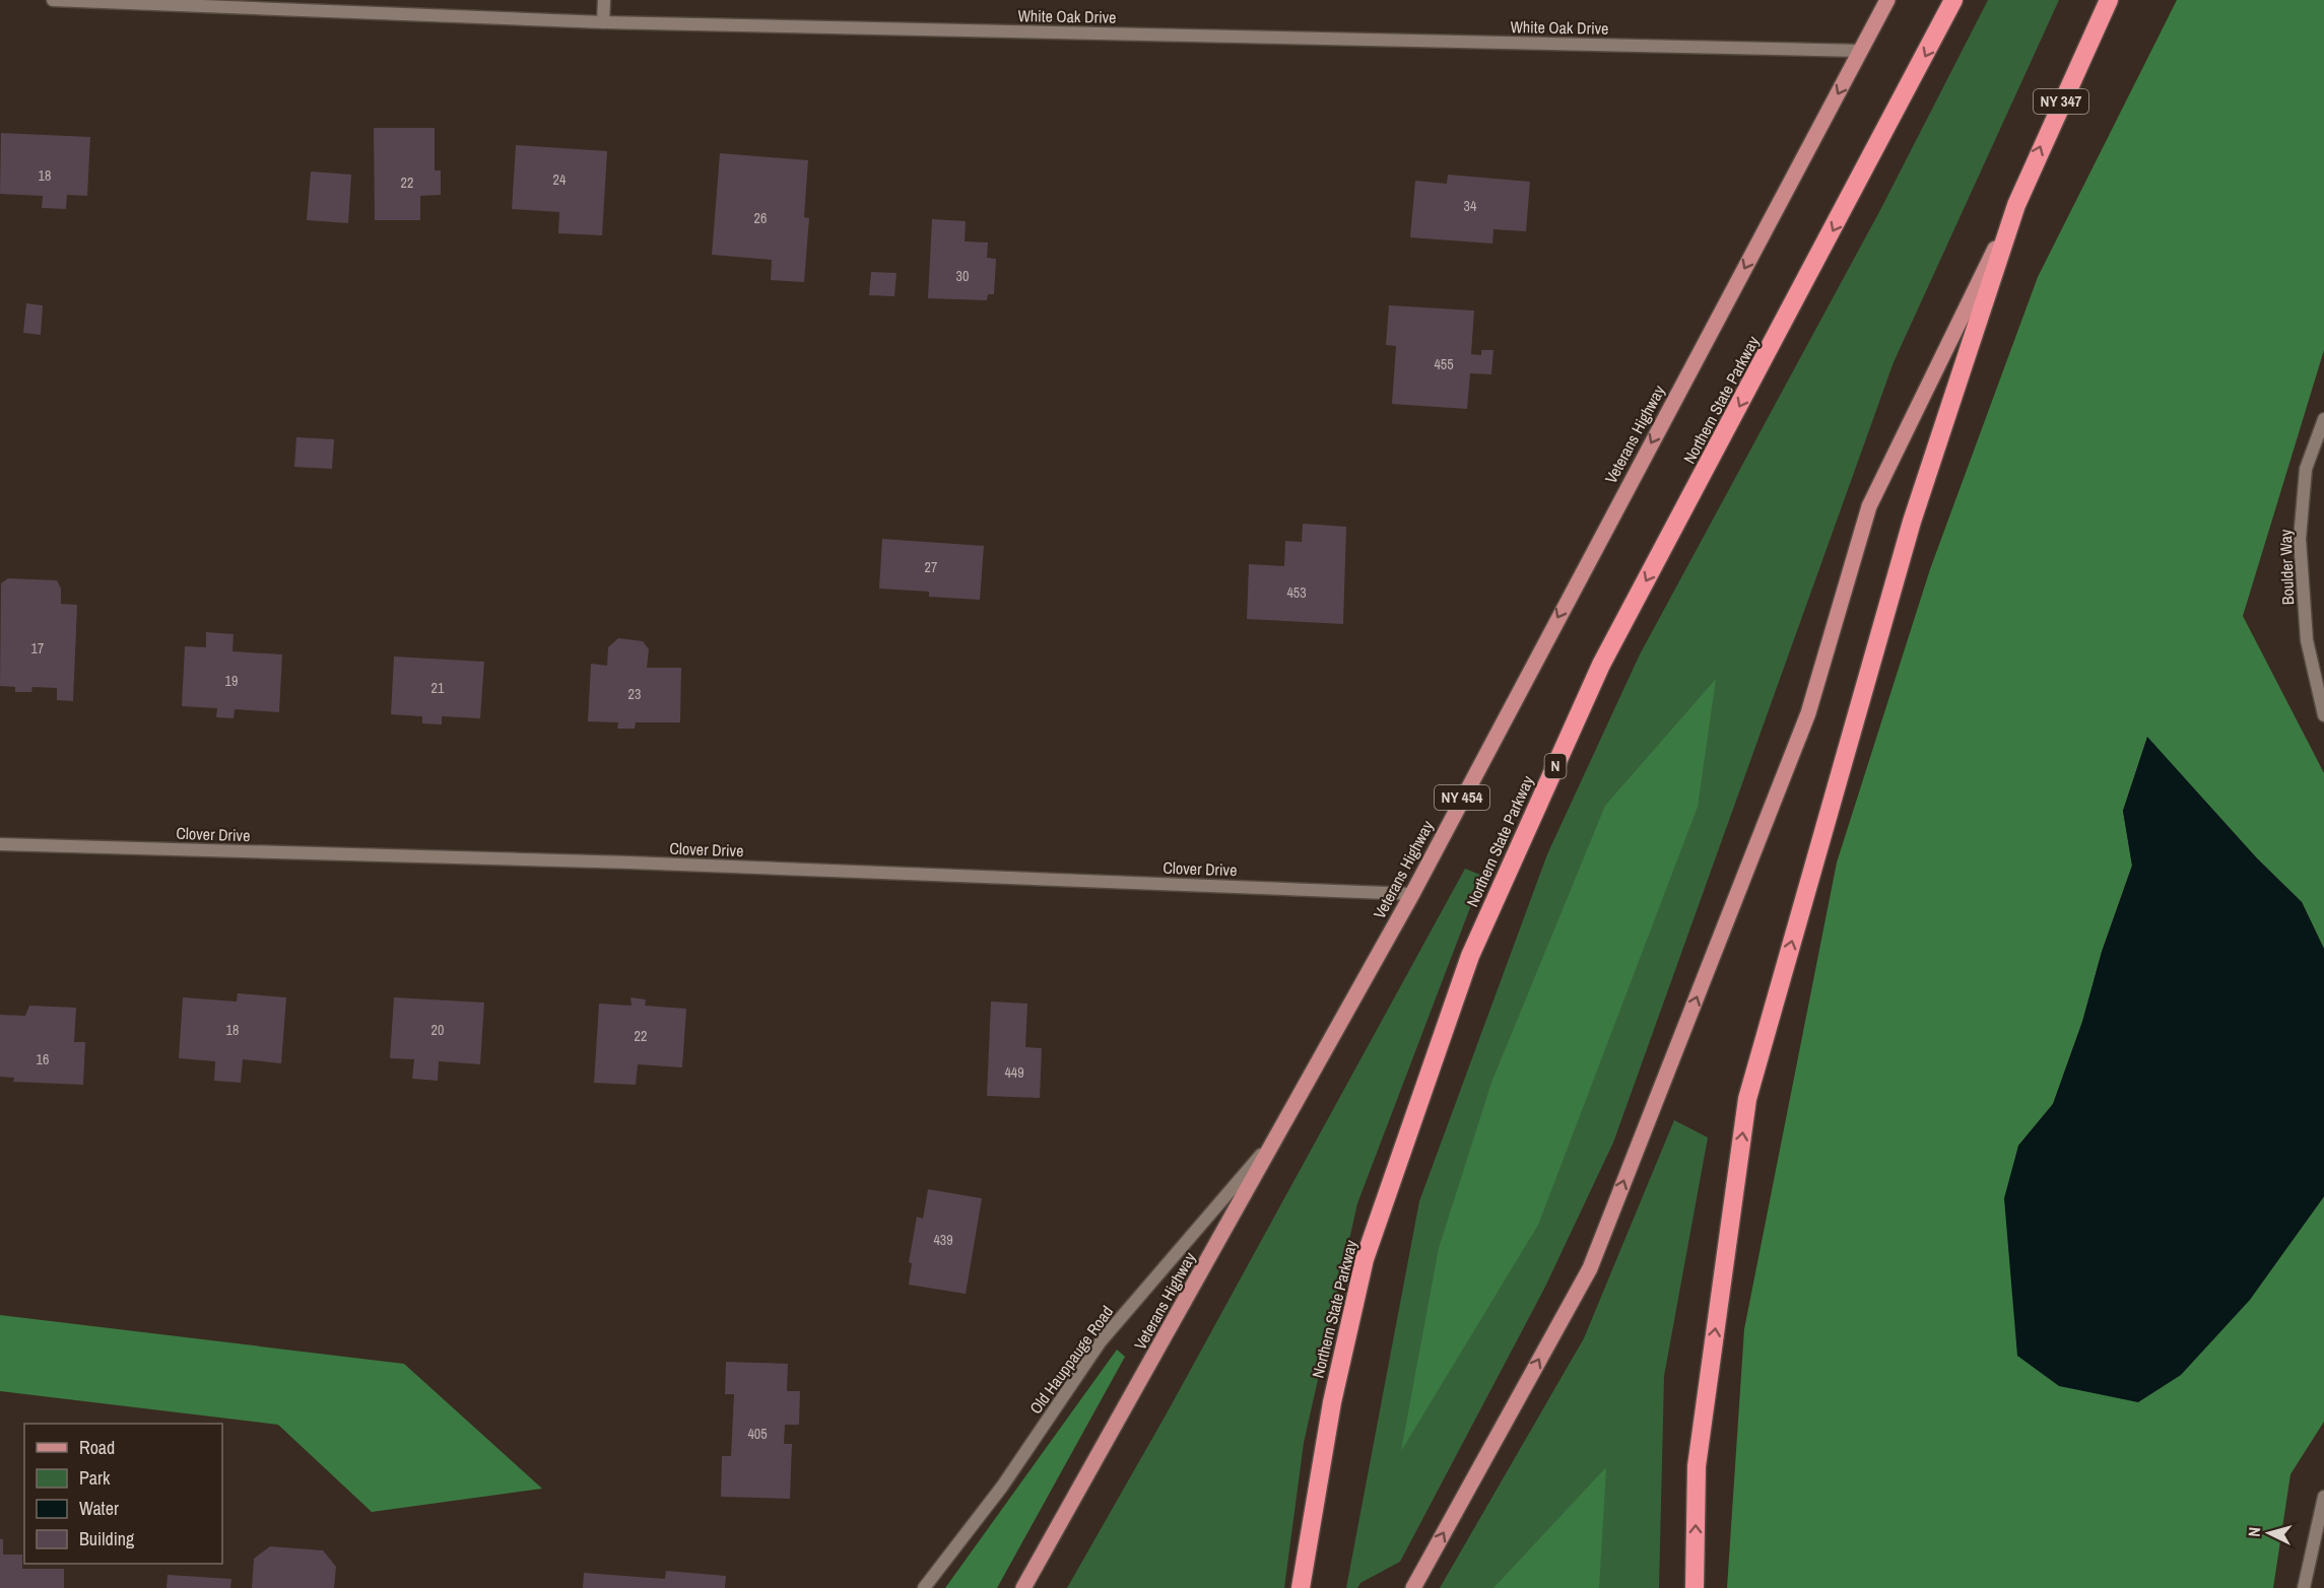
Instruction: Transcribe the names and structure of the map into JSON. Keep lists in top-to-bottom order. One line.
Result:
{"streets":{"highway":["NY 347","Northern State Parkway","N"],"main road":["Veterans Highway","NY 454"],"street":["White Oak Drive","Boulder Way","Clover Drive","Old Hauppauge Road"]},"crossings":[["White Oak Drive","Veterans Highway"],["Veterans Highway","Clover Drive"],["Veterans Highway","Old Hauppauge Road"]],"one_way":["Northern State Parkway","Veterans Highway"],"house_numbers":["18","24","22","34","26","30","455","27","453","17","19","21","23","18","20","22","16","449","439","405"],"legend":["Road","Park","Water","Building"],"north":"left"}
